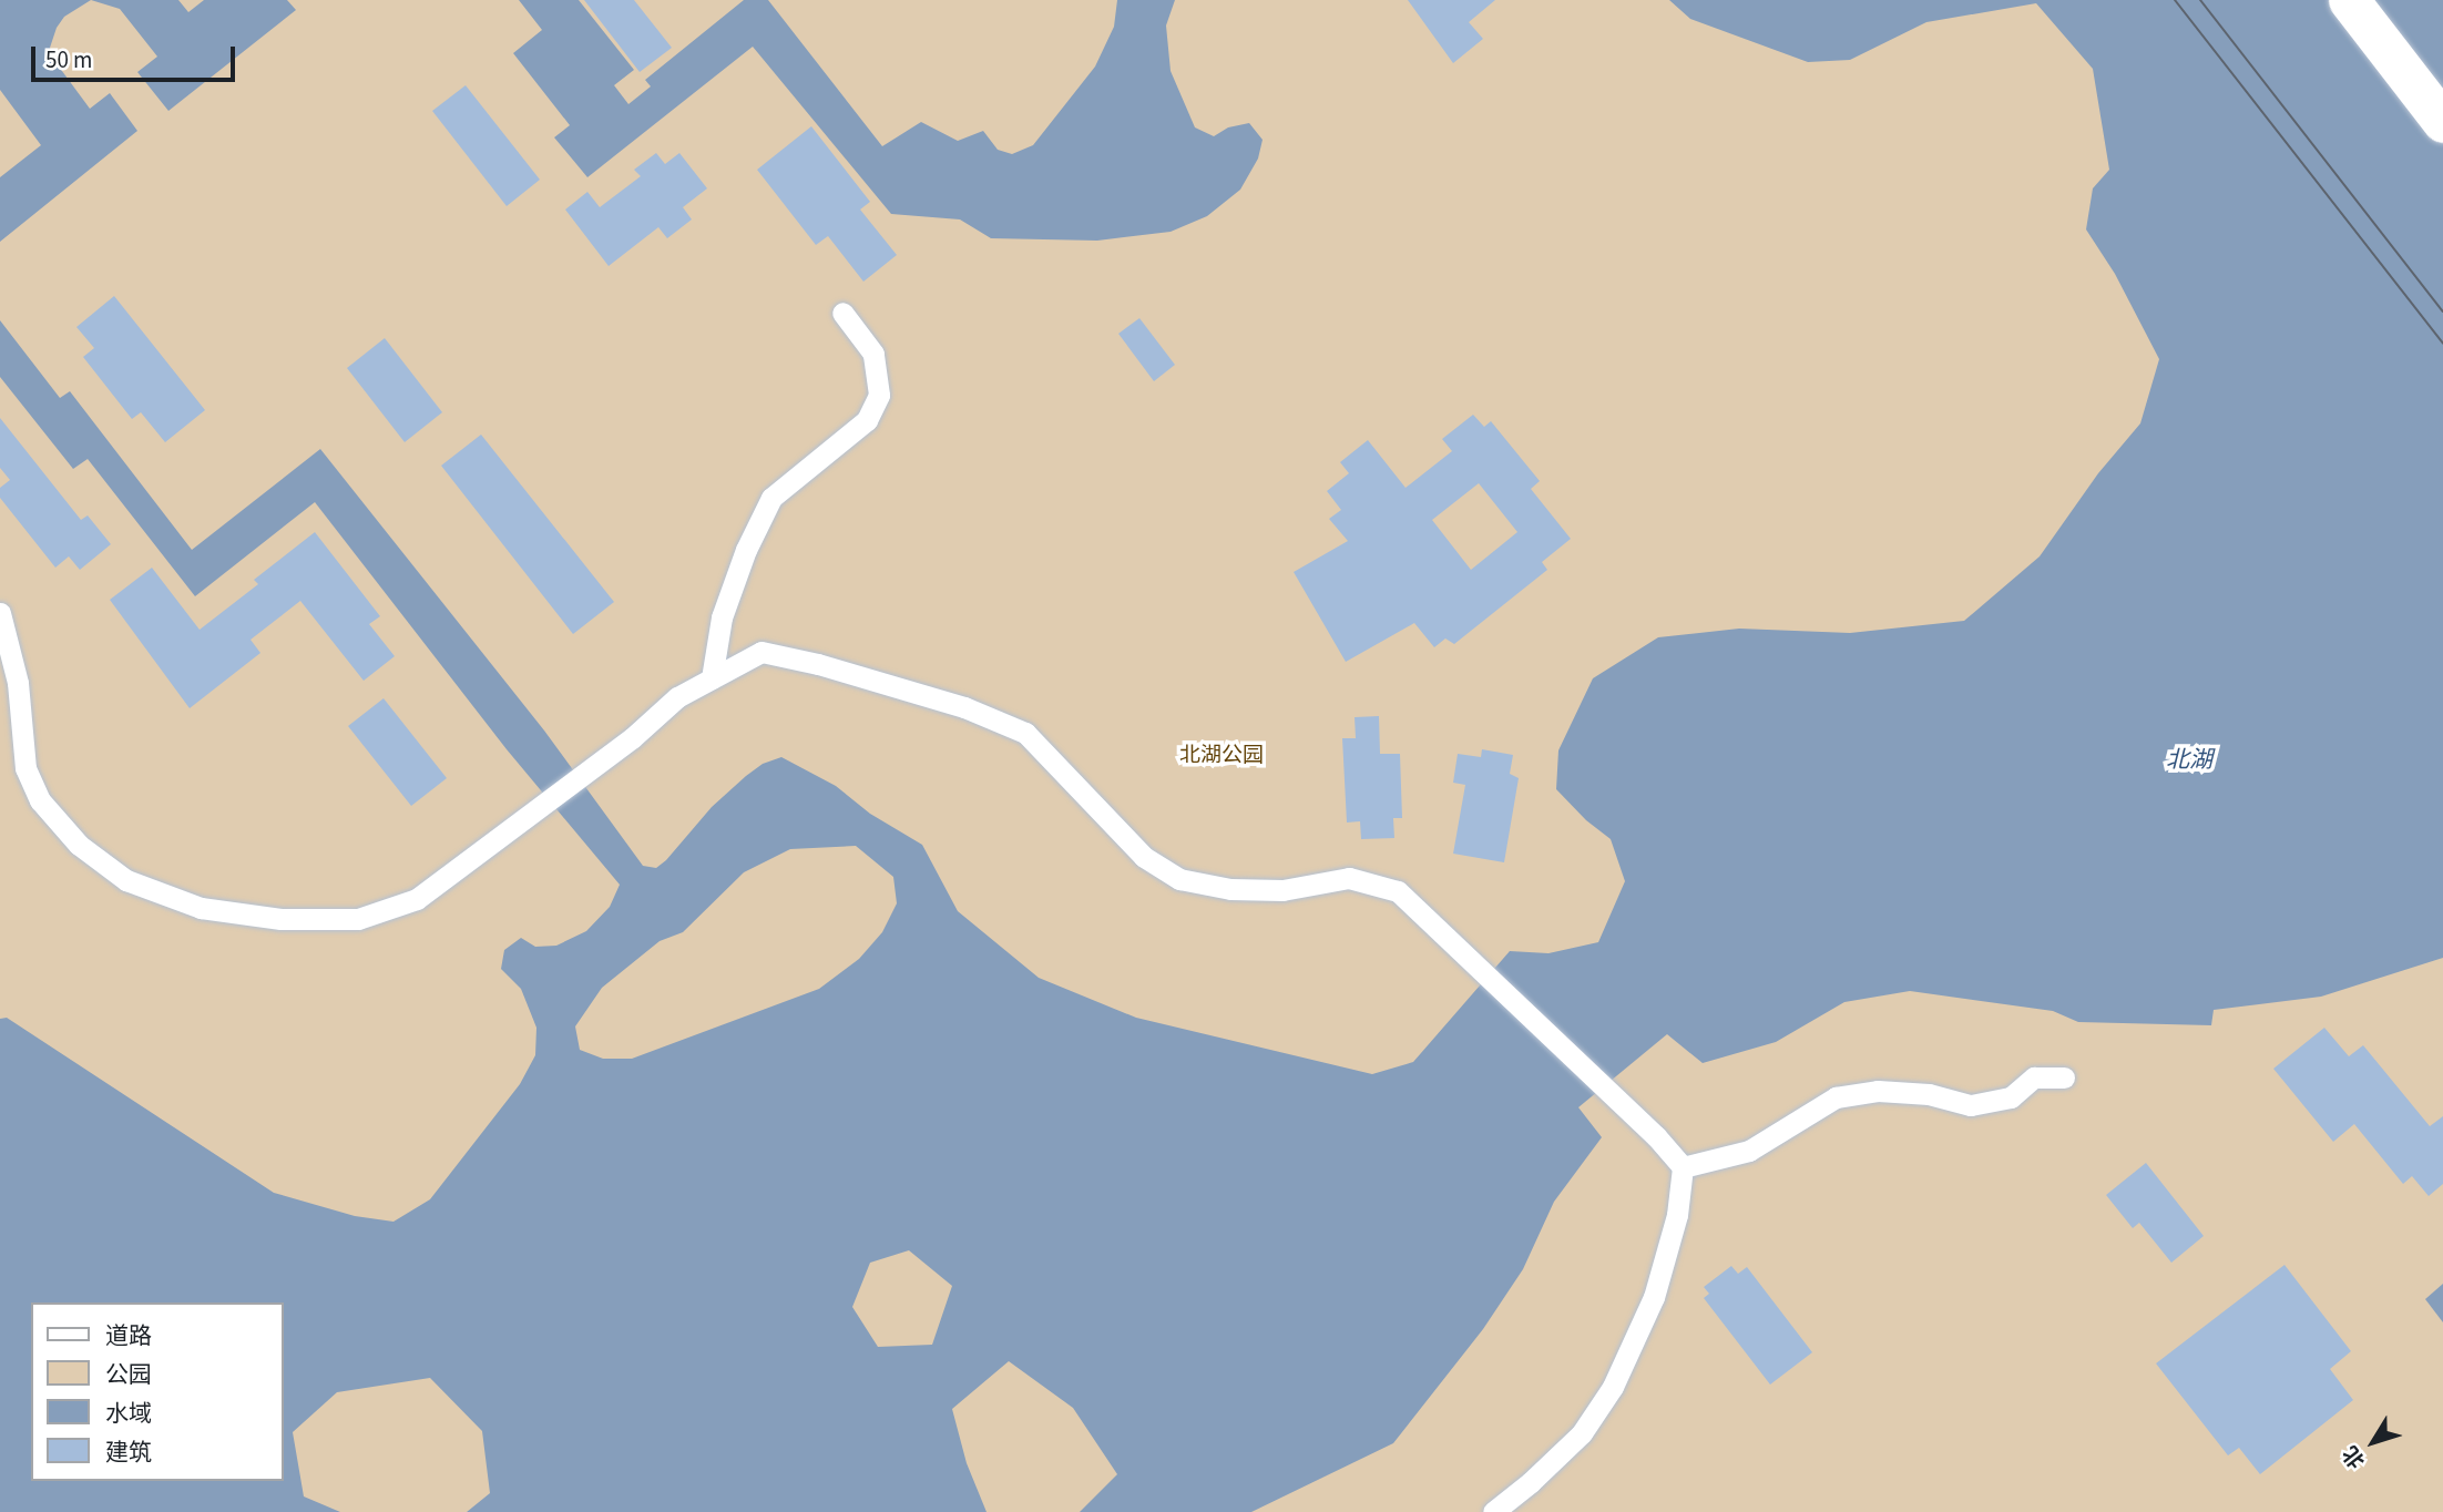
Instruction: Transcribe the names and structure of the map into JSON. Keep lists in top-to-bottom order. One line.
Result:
{"water":["北湖"],"parks":["北湖公园"],"legend":["道路","公园","水域","建筑"],"scale_bar":"50 m","north":"bottom left"}
